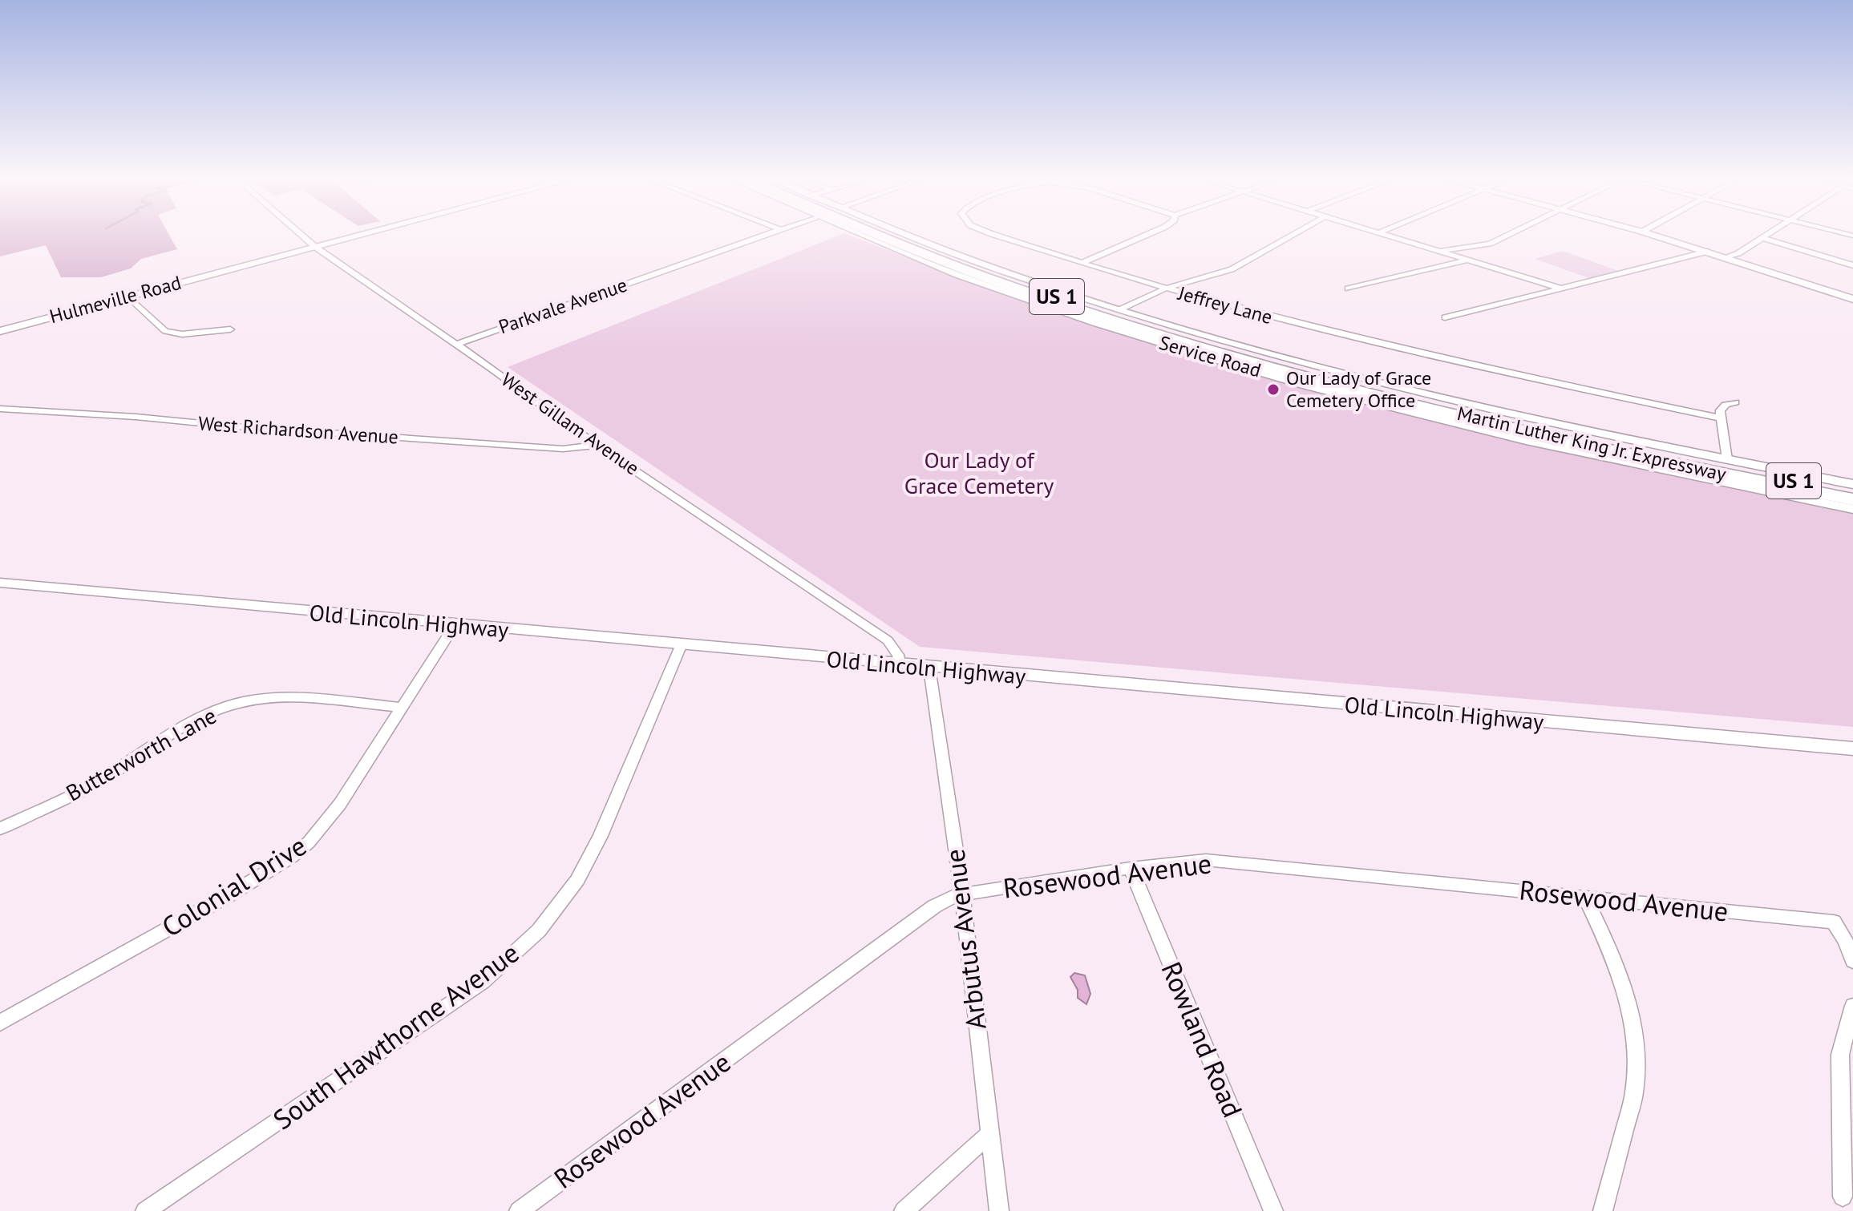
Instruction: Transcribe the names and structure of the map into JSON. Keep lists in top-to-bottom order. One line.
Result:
{"streets":{"highway":["US 1","Martin Luther King Jr. Expressway"],"street":["Hulmeville Road","Jeffrey Lane","Parkvale Avenue","Service Road","West Gillam Avenue","West Richardson Avenue","Old Lincoln Highway","Butterworth Lane","Rosewood Avenue","Colonial Drive","Arbutus Avenue","South Hawthorne Avenue","Rowland Road"]},"crossings":[["Hulmeville Road","West Gillam Avenue"],["Parkvale Avenue","West Gillam Avenue"],["Service Road","Martin Luther King Jr. Expressway"],["West Gillam Avenue","West Richardson Avenue"],["West Gillam Avenue","Old Lincoln Highway"],["Old Lincoln Highway","Colonial Drive"],["Old Lincoln Highway","Arbutus Avenue"],["Old Lincoln Highway","South Hawthorne Avenue"],["Butterworth Lane","Colonial Drive"],["Rosewood Avenue","Arbutus Avenue"],["Rosewood Avenue","Rowland Road"]],"parks":["Our Lady of Grace Cemetery"],"places":["Our Lady of Grace Cemetery Office"]}
